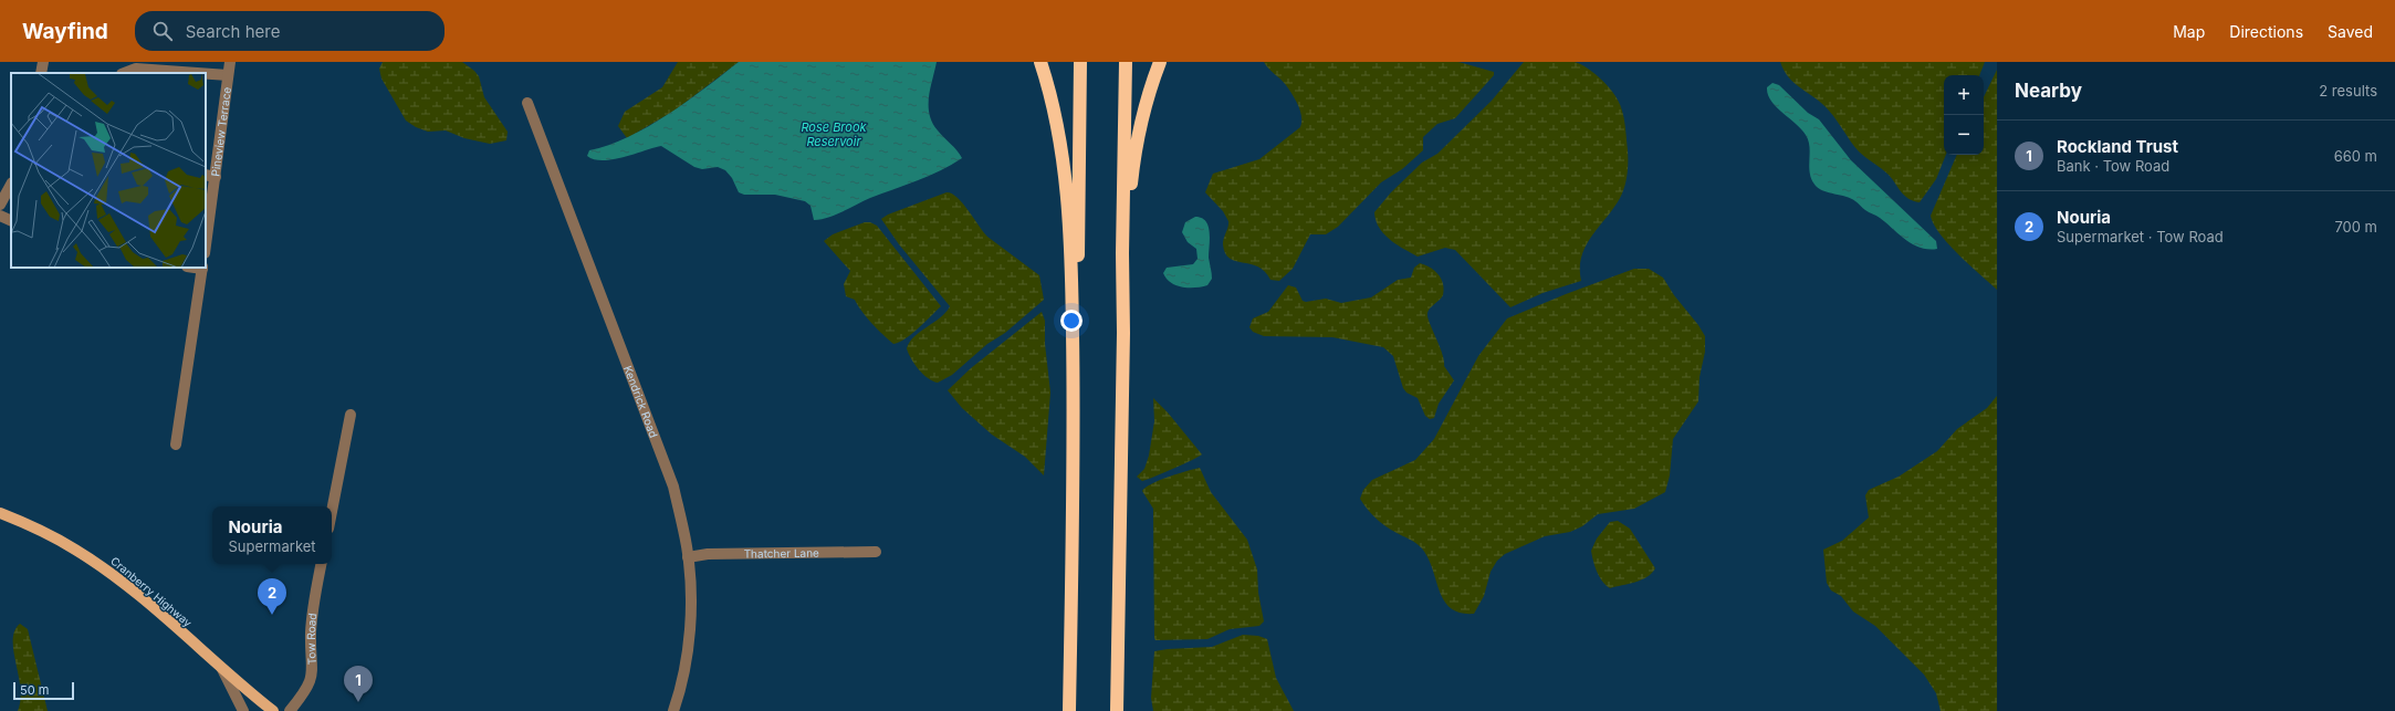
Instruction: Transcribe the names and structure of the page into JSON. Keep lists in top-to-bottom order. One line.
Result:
{"streets":{"main road":["Cranberry Highway"],"street":["Pineview Terrace","Kendrick Road","Thatcher Lane","Tow Road"]},"crossings":[["Kendrick Road","Thatcher Lane"]],"water":["Rose Brook Reservoir"],"scale_bar":"50 m","page":{"header":"Wayfind","search":"Search here","nav":["Map","Directions","Saved"],"heading":["Nearby","2 results"],"map_buttons":["+","−"],"list":[{"mark":"1","name":"Rockland Trust","note":"Bank · Tow Road","value":"660 m"},{"mark":"2","name":"Nouria","note":"Supermarket · Tow Road","value":"700 m"}],"popup":["Nouria","Supermarket"],"pins":["2","1"],"scale":"50 m"}}
